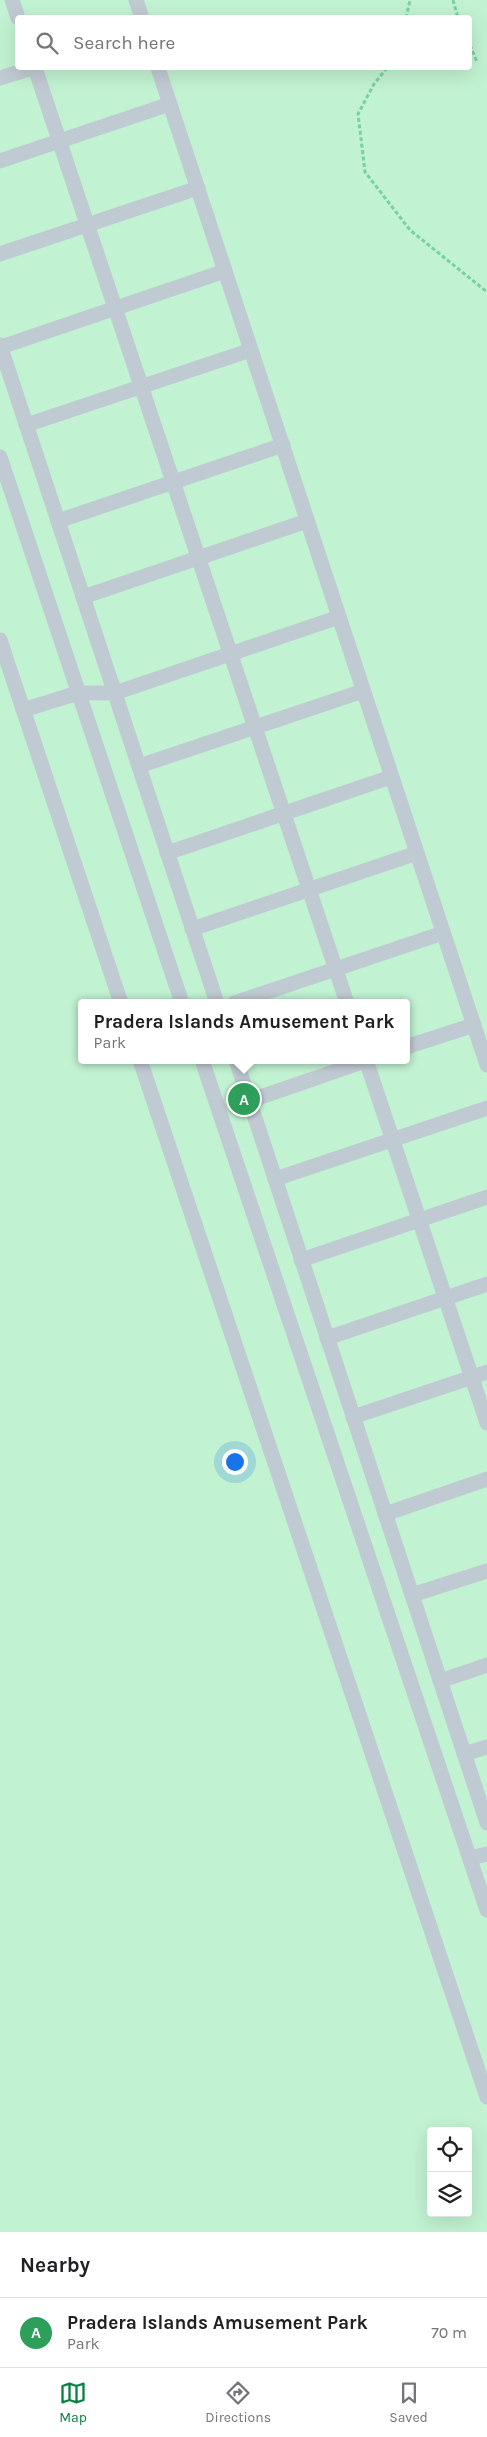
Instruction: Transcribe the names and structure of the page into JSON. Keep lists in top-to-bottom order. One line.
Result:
{"page":{"search":"Search here","popup":["Pradera Islands Amusement Park","Park"],"pins":"A","heading":"Nearby","list":[{"mark":"A","name":"Pradera Islands Amusement Park","note":"Park","value":"70 m"}],"nav":["Map","Directions","Saved"]}}
